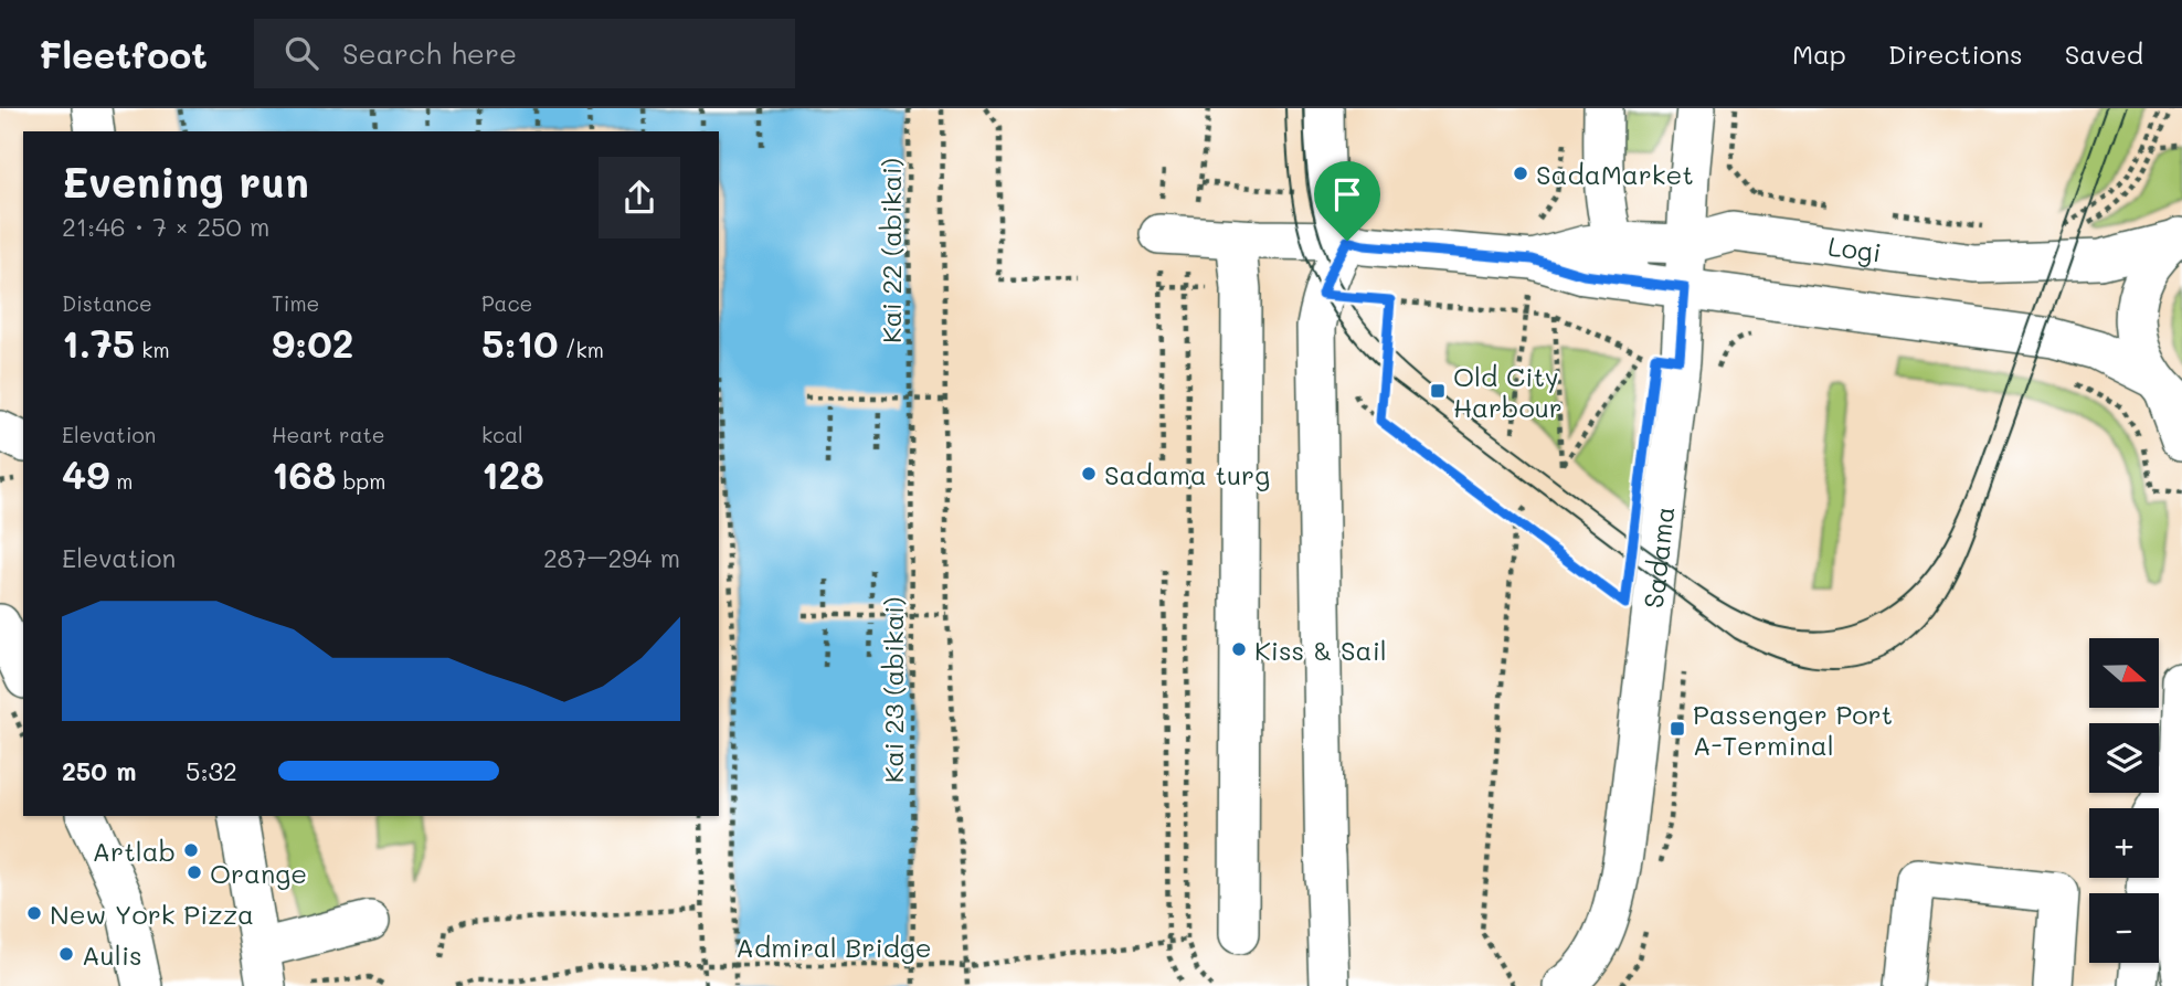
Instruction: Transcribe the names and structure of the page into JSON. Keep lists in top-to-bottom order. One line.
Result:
{"streets":{"street":["Logi","Sadama"],"path":["Kai 22 (abikai)","Kai 23 (abikai)","Admiral Bridge"]},"crossings":[["Logi","Sadama"],["Kai 22 (abikai)","Kai 23 (abikai)"]],"places":{"other":["SadaMarket","Sadama turg","Kiss & Sail","Artlab","Orange","New York Pizza","Aulis"],"transit":["Old City Harbour","Passenger Port A-Terminal"]},"north":"right","page":{"header":"Fleetfoot","search":"Search here","nav":["Map","Directions","Saved"],"heading":["Evening run","21:46 · 7 × 250 m"],"stats":[["Distance","1.75 km"],["Time","9:02"],["Pace","5:10 /km"],["Elevation","49 m"],["Heart rate","168 bpm"],["kcal","128"]],"chart":["Elevation","287–294 m"],"map_buttons":["+","−"],"list":[{"name":"250 m","note":"5:32"}]}}
